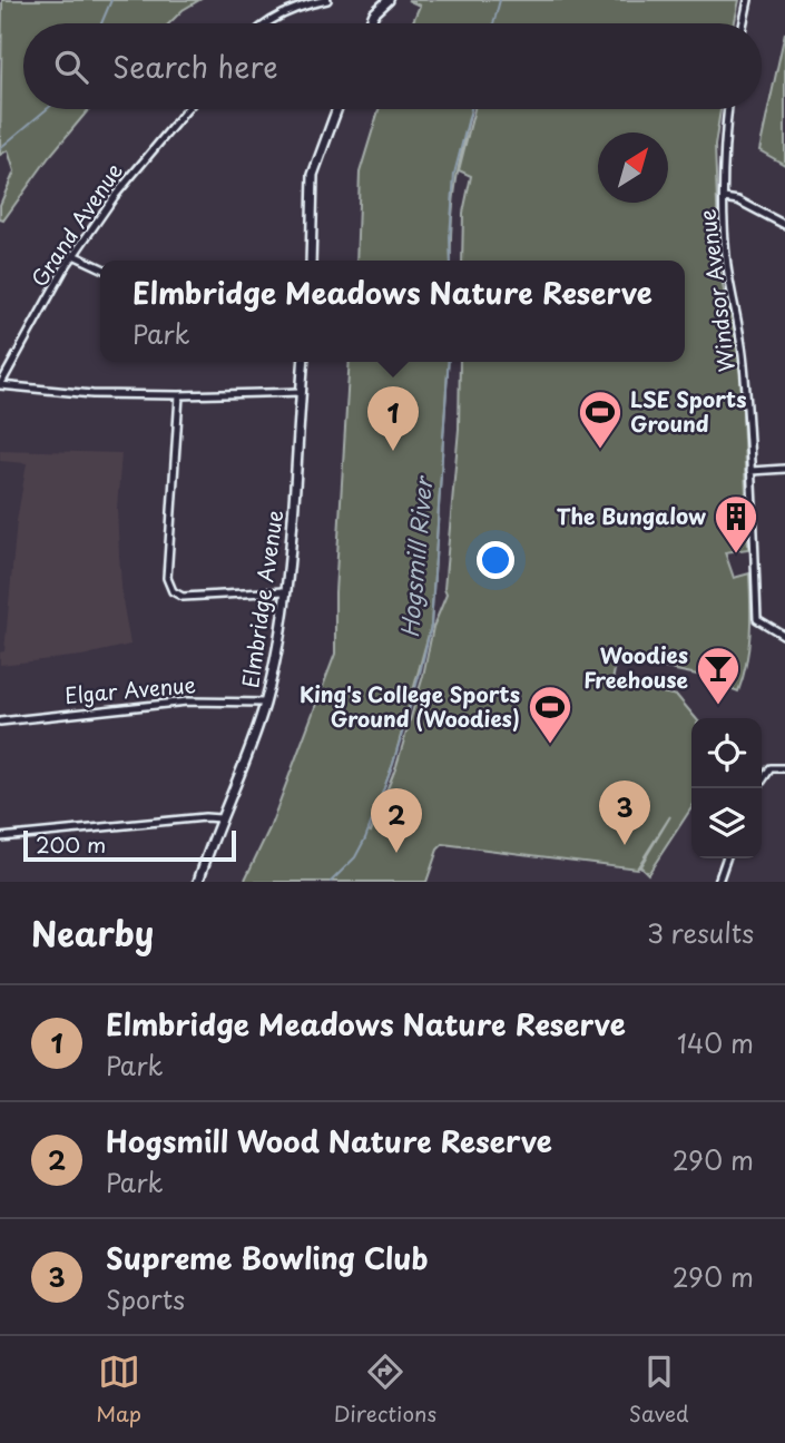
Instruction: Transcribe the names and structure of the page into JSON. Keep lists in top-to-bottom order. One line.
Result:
{"streets":{"street":["Grand Avenue","Windsor Avenue","Elmbridge Avenue","Elgar Avenue"]},"crossings":[["Elmbridge Avenue","Elgar Avenue"]],"water":["Hogsmill River"],"places":{"sports":["LSE Sports Ground","King's College Sports Ground (Woodies)"],"building":["The Bungalow"],"bar":["Woodies Freehouse"]},"scale_bar":"200 m","north":"top right","page":{"search":"Search here","popup":["Elmbridge Meadows Nature Reserve","Park"],"pins":["1","3","2"],"scale":"200 m","heading":["Nearby","3 results"],"list":[{"mark":"1","name":"Elmbridge Meadows Nature Reserve","note":"Park","value":"140 m"},{"mark":"2","name":"Hogsmill Wood Nature Reserve","note":"Park","value":"290 m"},{"mark":"3","name":"Supreme Bowling Club","note":"Sports","value":"290 m"}],"nav":["Map","Directions","Saved"]}}
